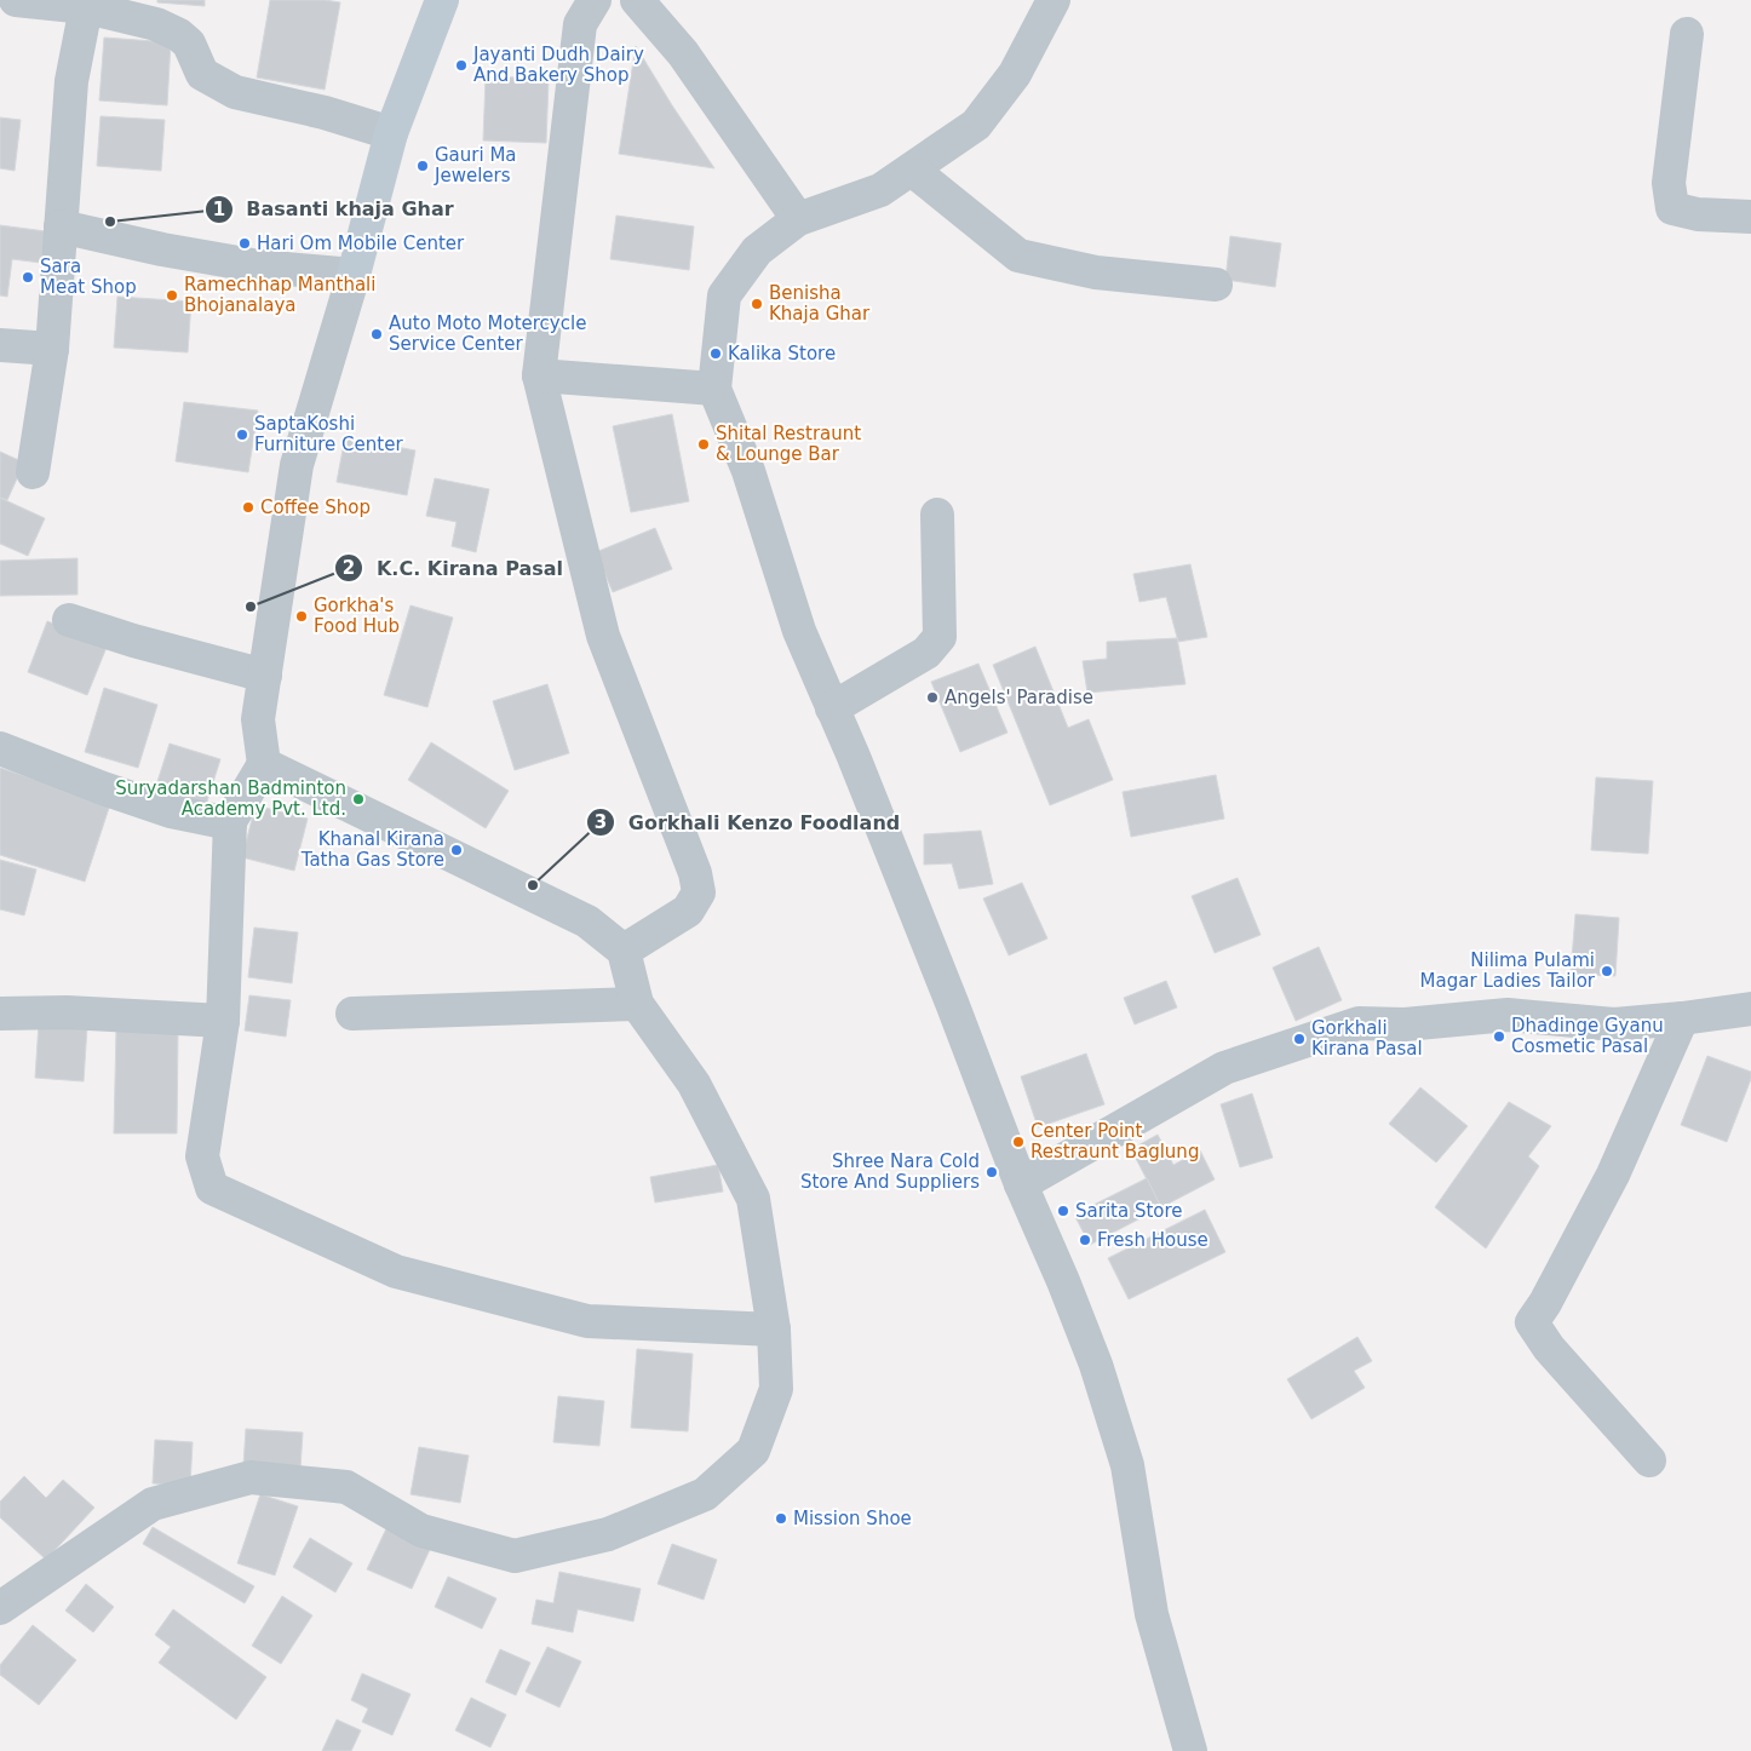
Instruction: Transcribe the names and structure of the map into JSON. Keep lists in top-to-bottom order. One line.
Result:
{"places":["Jayanti Dudh Dairy And Bakery Shop","Gauri Ma Jewelers","Basanti khaja Ghar","Hari Om Mobile Center","Sara Meat Shop","Ramechhap Manthali Bhojanalaya","Benisha Khaja Ghar","Auto Moto Motercycle Service Center","Kalika Store","SaptaKoshi Furniture Center","Shital Restraunt & Lounge Bar","Coffee Shop","K.C. Kirana Pasal","Gorkha's Food Hub","Angels' Paradise","Suryadarshan Badminton Academy Pvt. Ltd.","Khanal Kirana Tatha Gas Store","Gorkhali Kenzo Foodland","Nilima Pulami Magar Ladies Tailor","Dhadinge Gyanu Cosmetic Pasal","Gorkhali Kirana Pasal","Center Point Restraunt Baglung","Shree Nara Cold Store And Suppliers","Sarita Store","Fresh House","Mission Shoe"]}
